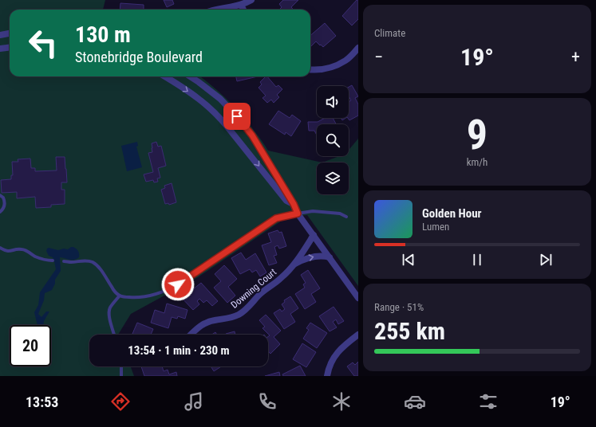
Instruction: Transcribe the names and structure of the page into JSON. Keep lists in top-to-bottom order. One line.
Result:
{"streets":{"street":["Downing Court"]},"page":{"tile":["Climate",["9","km/h"],["Range · 51%","255 km"]],"turn":["130 m","Stonebridge Boulevard"],"heat":["−","19°","+"],"song":["Golden Hour","Lumen"],"limit":"20","trip":"13:54 · 1 min · 230 m","tabs":["13:53","19°"]}}
